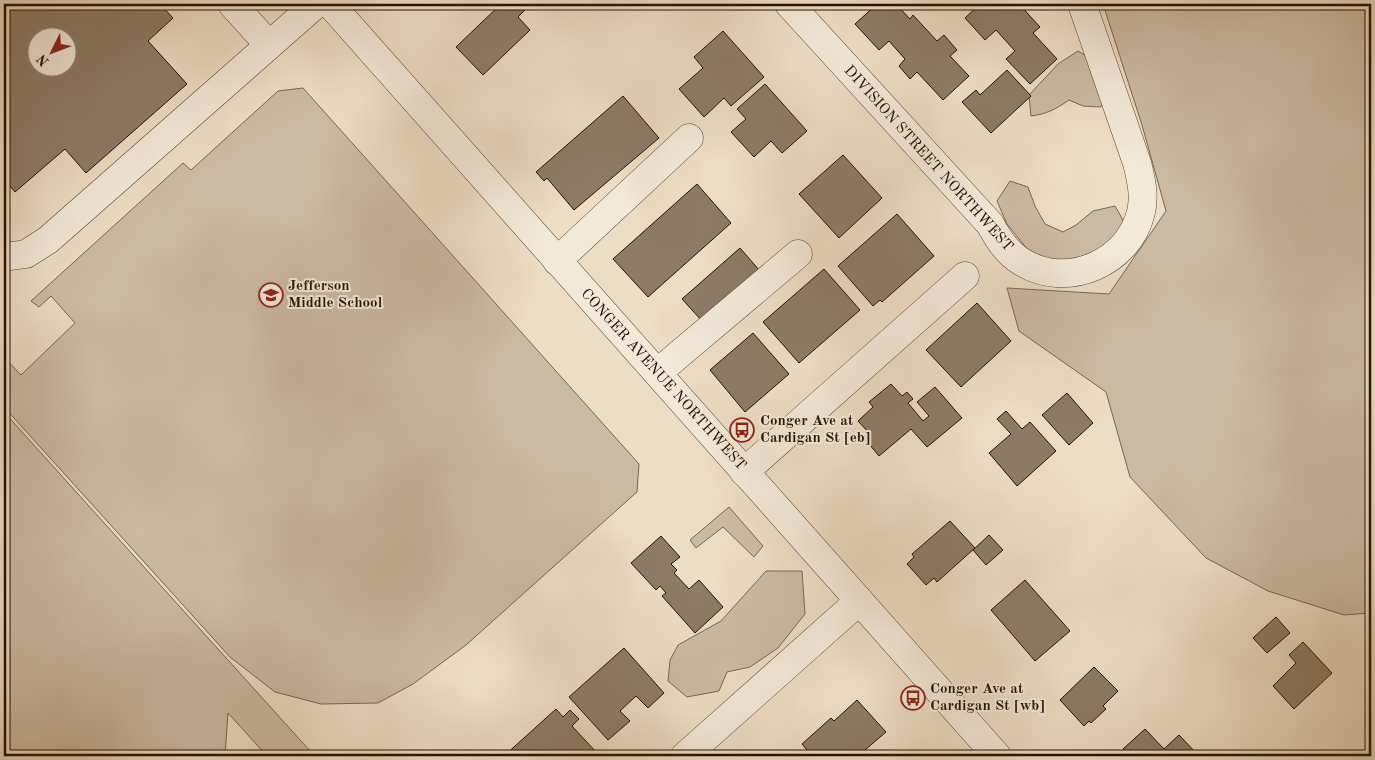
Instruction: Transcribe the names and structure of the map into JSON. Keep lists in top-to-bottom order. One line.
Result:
{"streets":{"street":["DIVISION STREET NORTHWEST","CONGER AVENUE NORTHWEST"]},"places":{"school or university":["Jefferson Middle School"],"bus stop":["Conger Ave at Cardigan St [eb]","Conger Ave at Cardigan St [wb]"]},"north":"bottom left"}
